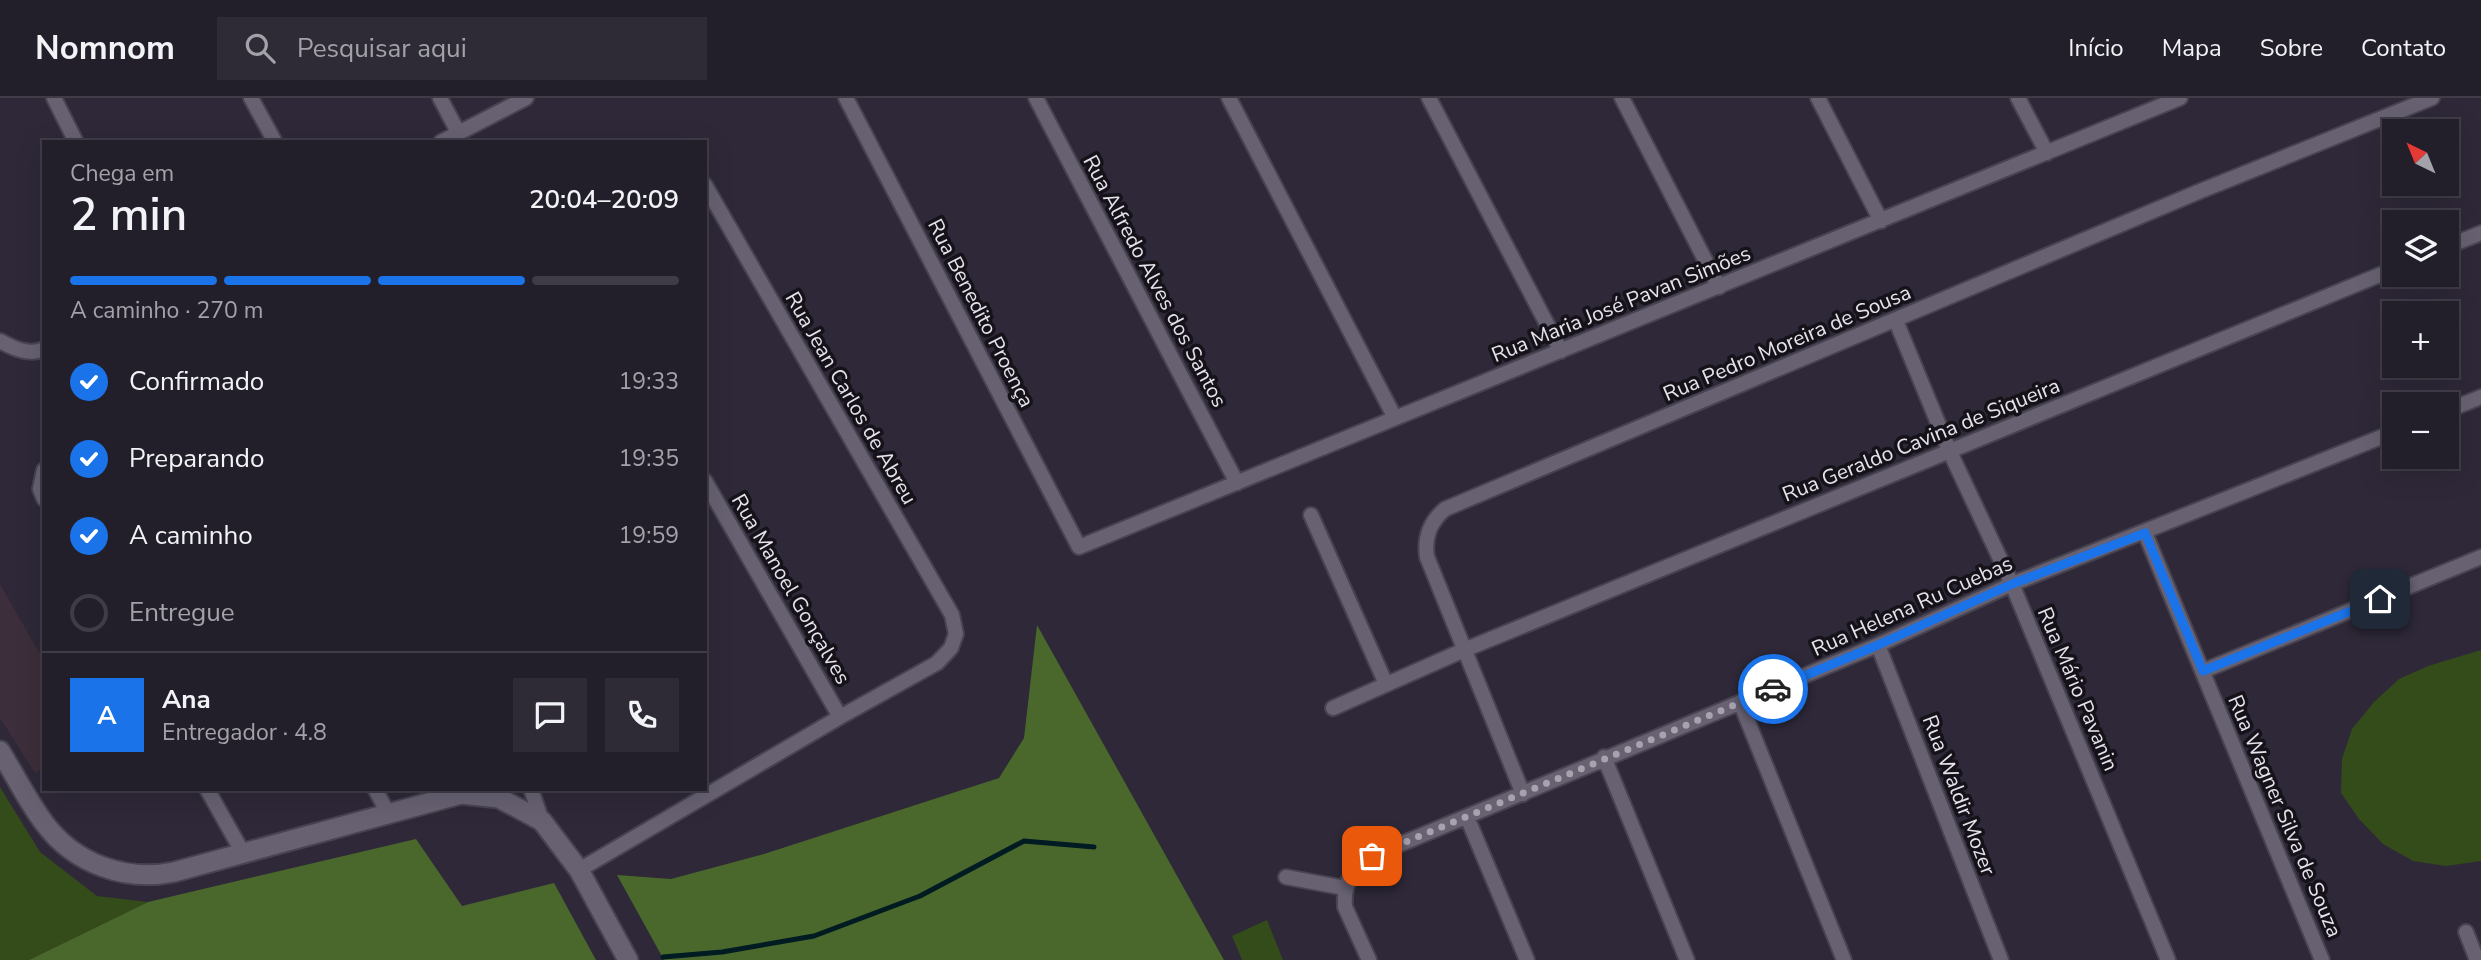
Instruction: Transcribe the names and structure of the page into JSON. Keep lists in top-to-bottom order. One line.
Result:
{"streets":{"street":["Rua Alfredo Alves dos Santos","Rua Maria José Pavan Simões","Rua Benedito Proença","Rua Pedro Moreira de Sousa","Rua Jean Carlos de Abreu","Rua Geraldo Cavina de Siqueira","Rua Manoel Gonçalves","Rua Helena Ru Cuebas","Rua Mário Pavanin","Rua Waldir Mozer","Rua Wagner Silva de Souza"]},"crossings":[["Rua Alfredo Alves dos Santos","Rua Maria José Pavan Simões"],["Rua Maria José Pavan Simões","Rua Benedito Proença"],["Rua Pedro Moreira de Sousa","Rua Geraldo Cavina de Siqueira"],["Rua Pedro Moreira de Sousa","Rua Helena Ru Cuebas"],["Rua Pedro Moreira de Sousa","Rua Mário Pavanin"],["Rua Jean Carlos de Abreu","Rua Manoel Gonçalves"],["Rua Geraldo Cavina de Siqueira","Rua Mário Pavanin"],["Rua Helena Ru Cuebas","Rua Mário Pavanin"],["Rua Helena Ru Cuebas","Rua Waldir Mozer"],["Rua Helena Ru Cuebas","Rua Wagner Silva de Souza"]],"north":"top left","page":{"header":"Nomnom","search":"Pesquisar aqui","nav":["Início","Mapa","Sobre","Contato"],"map_buttons":["+","−"],"heading":["2 min","Chega em","20:04–20:09"],"panel":["Ana","Entregador · 4.8"],"bar":"A caminho · 270 m","list":[["Confirmado","19:33"],["Preparando","19:35"],["A caminho","19:59"],"Entregue"],"round":"A"}}
